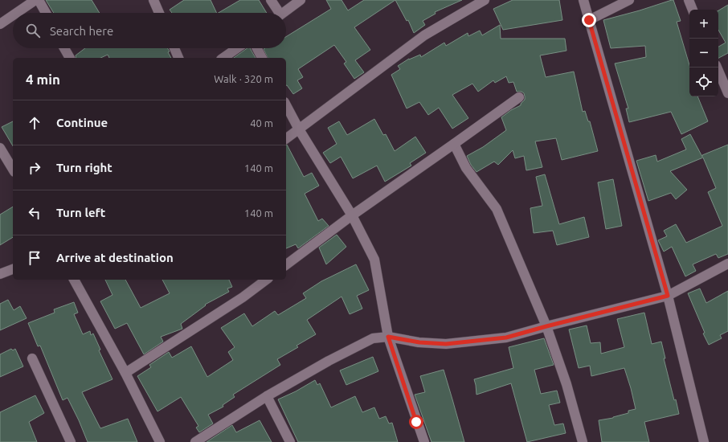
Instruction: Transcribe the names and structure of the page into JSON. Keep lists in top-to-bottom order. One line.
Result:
{"page":{"map_buttons":["+","−"],"search":"Search here","heading":["4 min","Walk · 320 m"],"list":[["Continue","40 m"],["Turn right","140 m"],["Turn left","140 m"],"Arrive at destination"]}}
